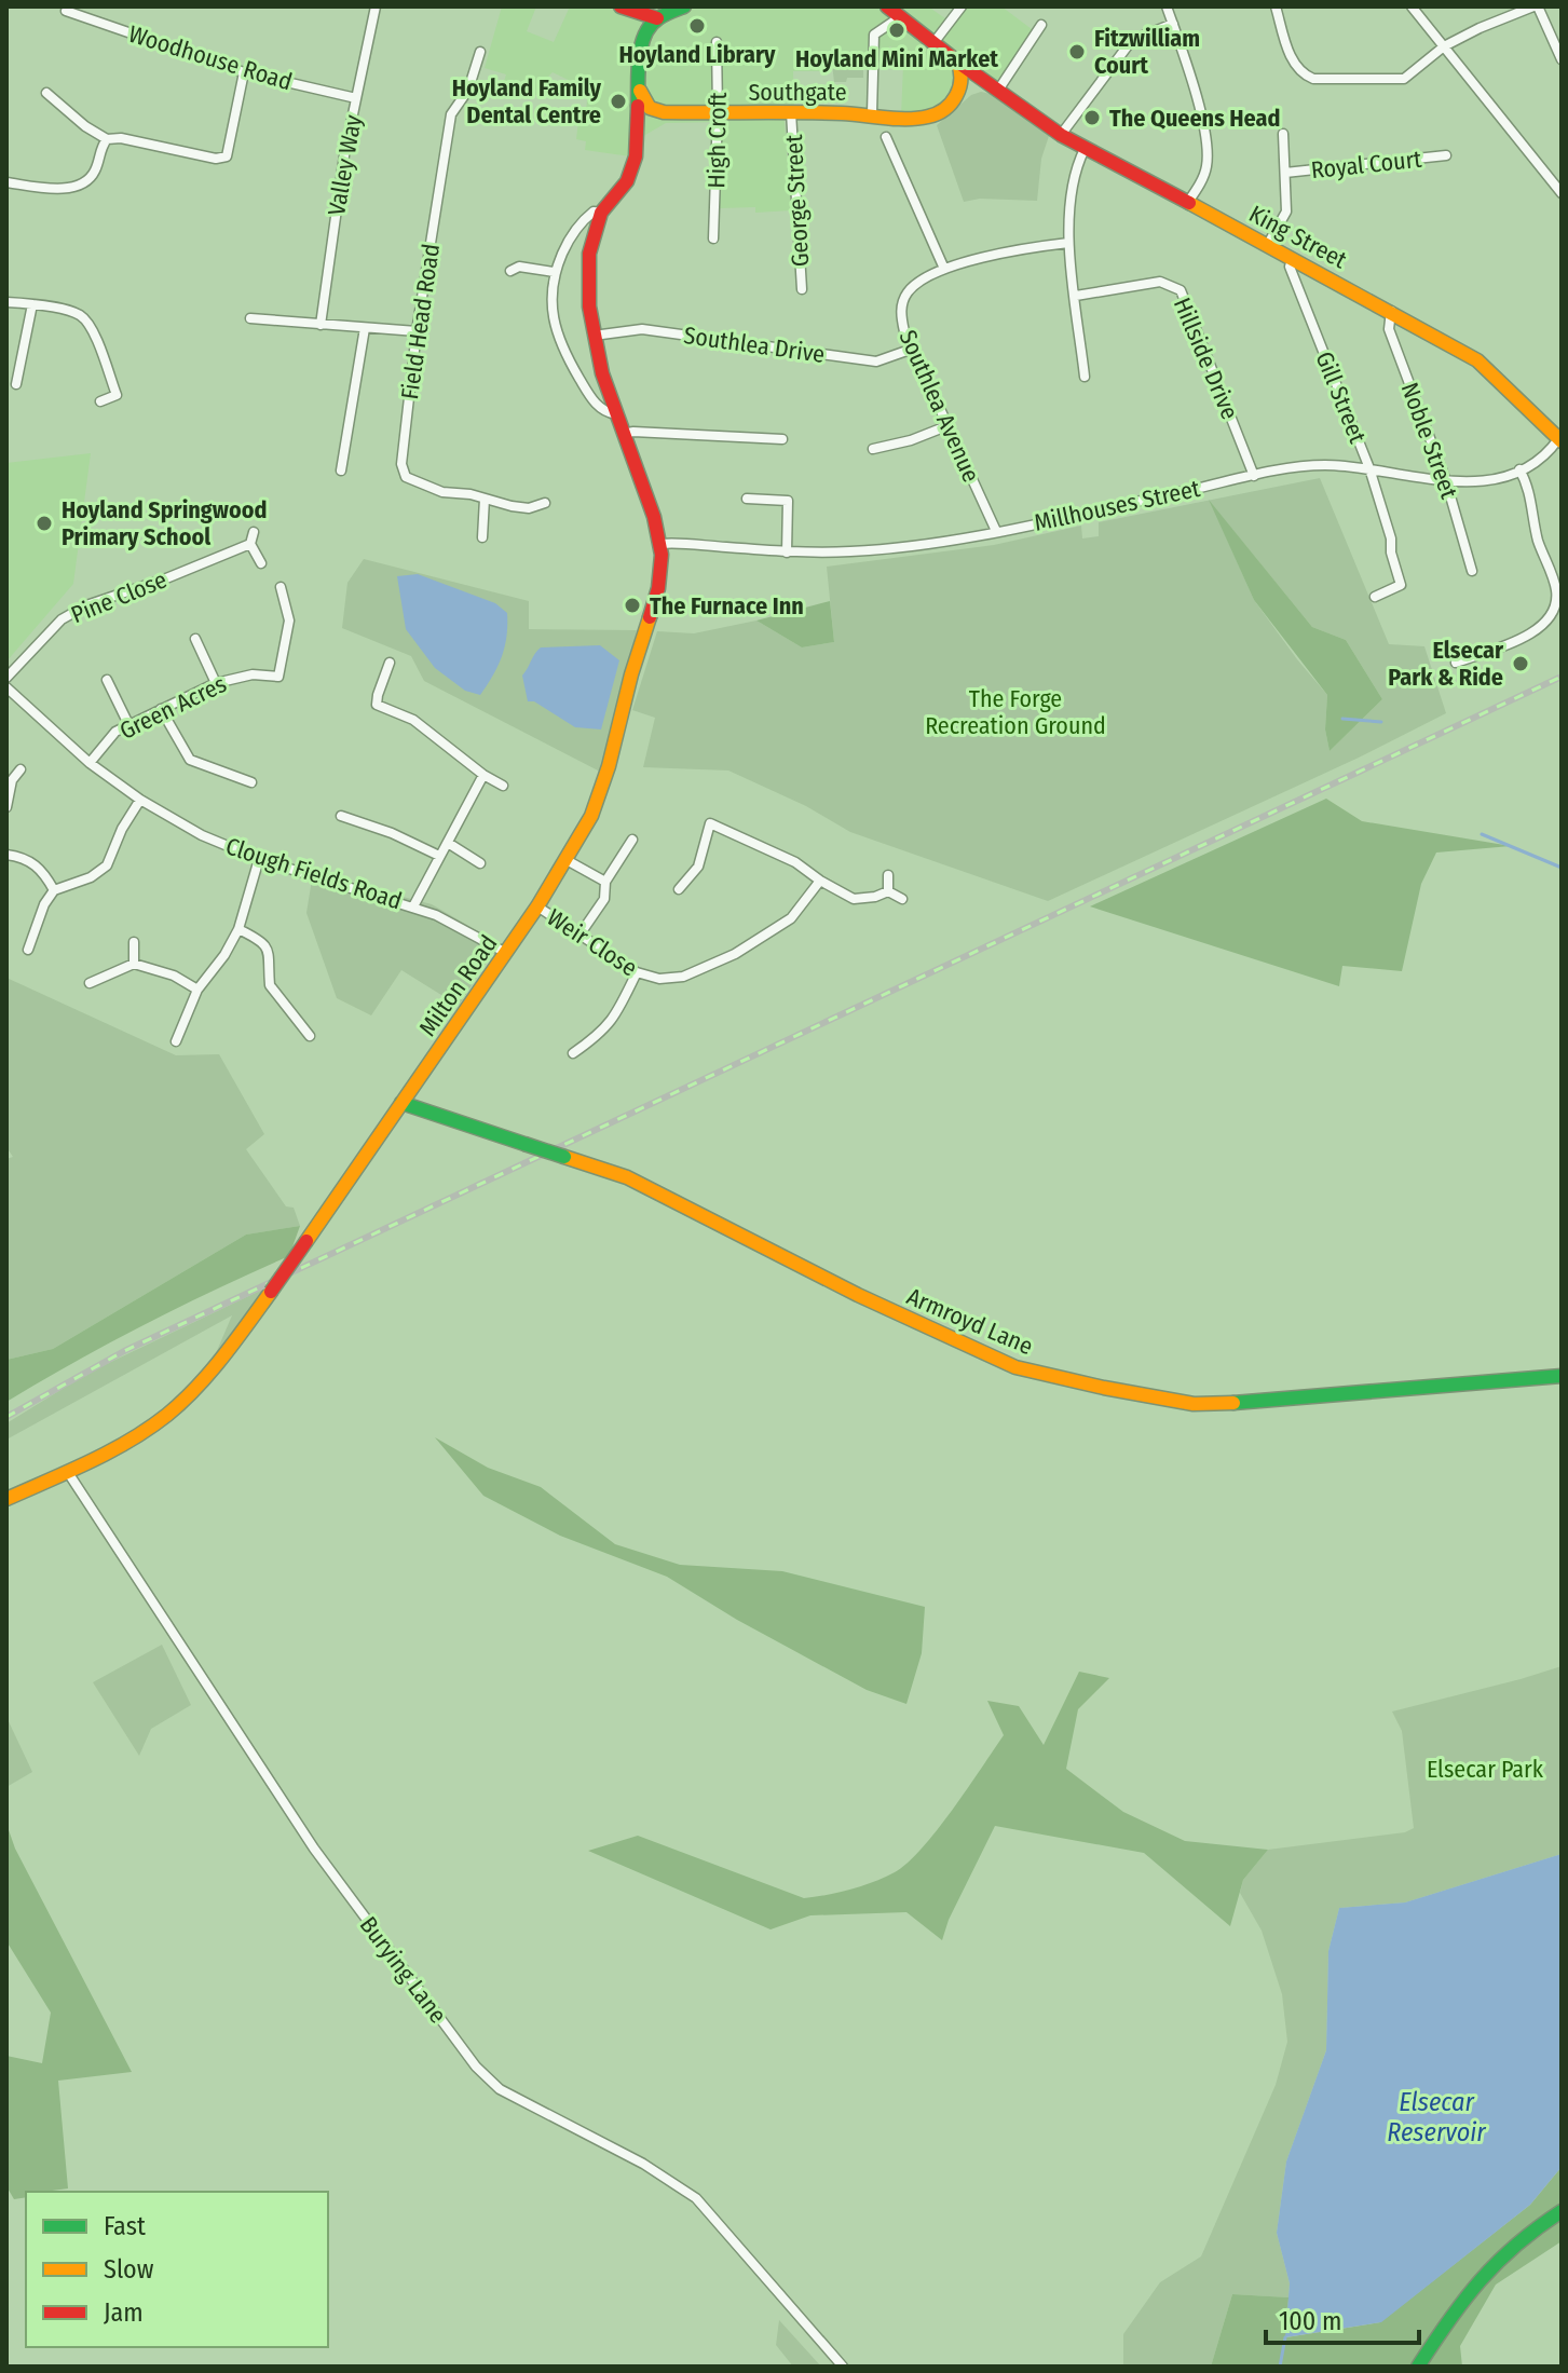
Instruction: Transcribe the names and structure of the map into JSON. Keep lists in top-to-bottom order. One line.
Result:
{"streets":{"street":["Woodhouse Road","Southgate","High Croft","Royal Court","Valley Way","George Street","King Street","Field Head Road","Southlea Drive","Hillside Drive","Gill Street","Southlea Avenue","Noble Street","Millhouses Street","Pine Close","Green Acres","Clough Fields Road","Weir Close","Milton Road","Armroyd Lane","Burying Lane"]},"crossings":[["Woodhouse Road","Valley Way"],["Southgate","High Croft"],["Southgate","George Street"],["King Street","Gill Street"],["King Street","Noble Street"],["King Street","Millhouses Street"],["Southlea Drive","Southlea Avenue"],["Southlea Drive","Milton Road"],["Hillside Drive","Millhouses Street"],["Gill Street","Millhouses Street"],["Southlea Avenue","Millhouses Street"],["Noble Street","Millhouses Street"],["Millhouses Street","Milton Road"],["Green Acres","Clough Fields Road"],["Clough Fields Road","Milton Road"],["Weir Close","Milton Road"],["Milton Road","Armroyd Lane"],["Milton Road","Burying Lane"]],"water":["Elsecar Reservoir"],"parks":["The Forge Recreation Ground","Elsecar Park"],"places":["Hoyland Library","Hoyland Mini Market","Fitzwilliam Court","Hoyland Family Dental Centre","The Queens Head","Hoyland Springwood Primary School","The Furnace Inn","Elsecar Park & Ride"],"legend":["Fast","Slow","Jam"],"scale_bar":"100 m"}
